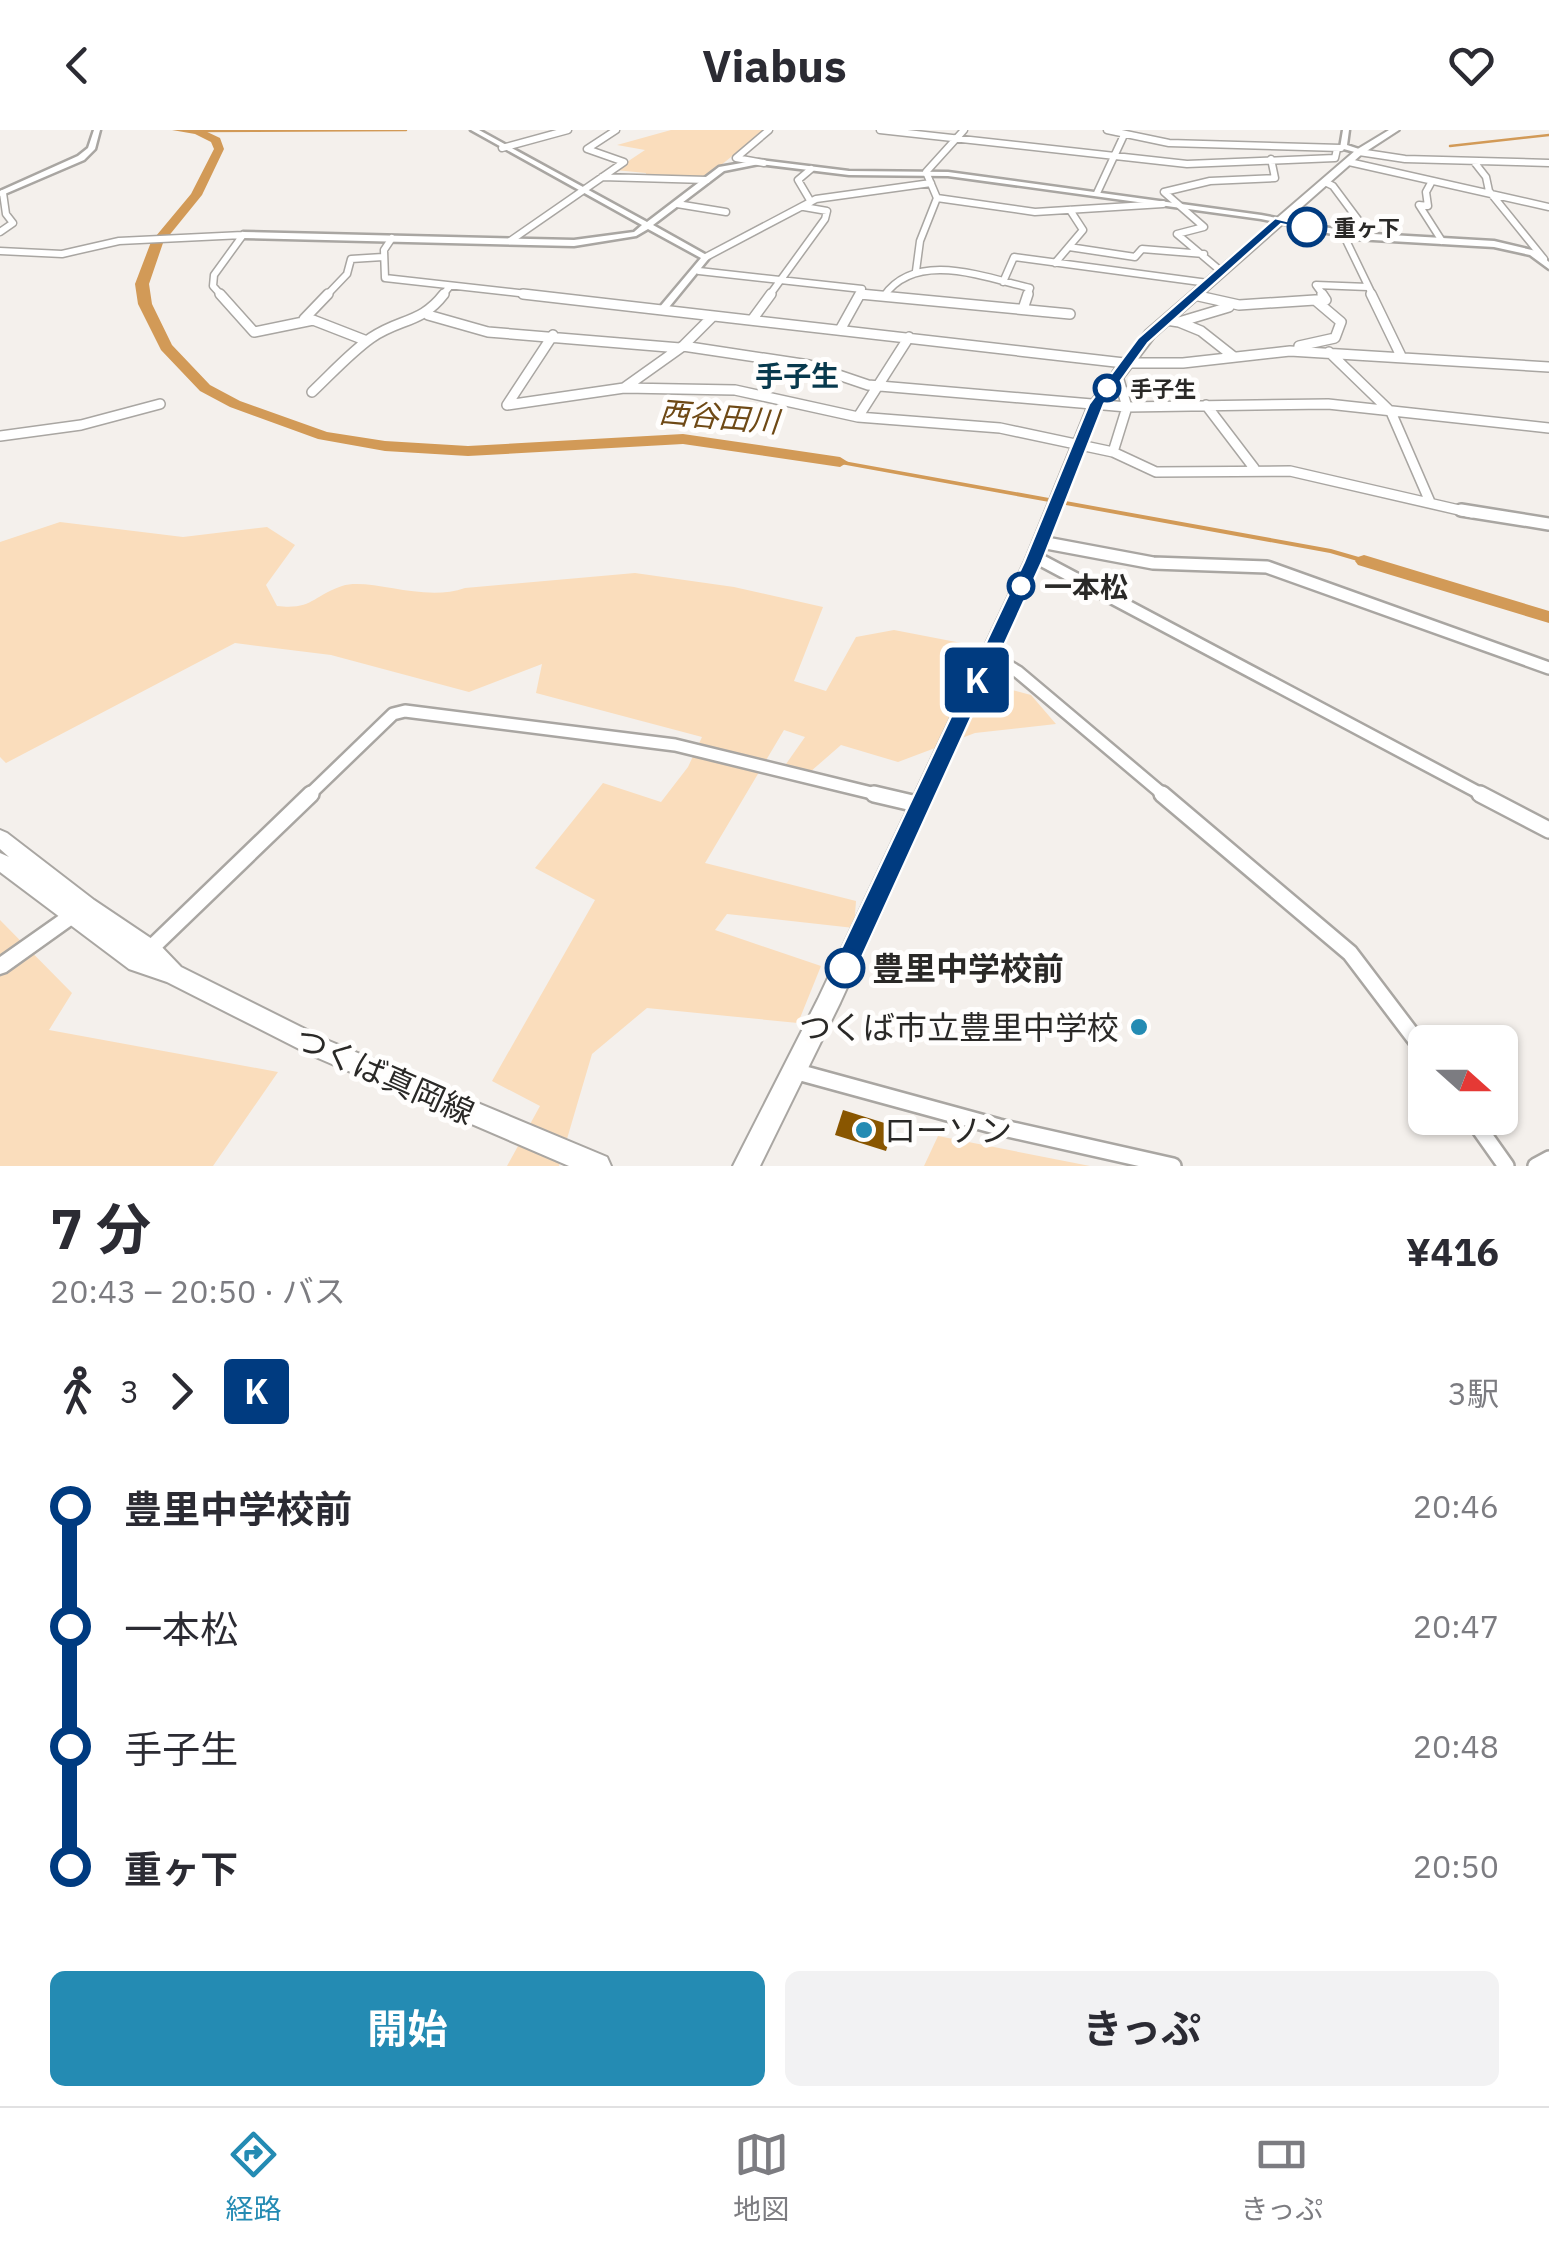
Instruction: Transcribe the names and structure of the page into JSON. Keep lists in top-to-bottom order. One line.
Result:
{"streets":{"main road":["つくば真岡線"]},"districts":["手子生"],"water":["西谷田川"],"places":["重ヶ下","手子生","一本松","豊里中学校前","つくば市立豊里中学校","ローソン"],"lines":["bus line K"],"north":"right","page":{"header":"Viabus","on_map":"K","heading":["7 分","20:43 – 20:50 · バス","¥416"],"legs":["3","K","3駅"],"list":[{"name":"豊里中学校前","value":"20:46"},{"name":"一本松","value":"20:47"},{"name":"手子生","value":"20:48"},{"name":"重ヶ下","value":"20:50"}],"buttons":["開始","きっぷ"],"tabs":["経路","地図","きっぷ"]}}
